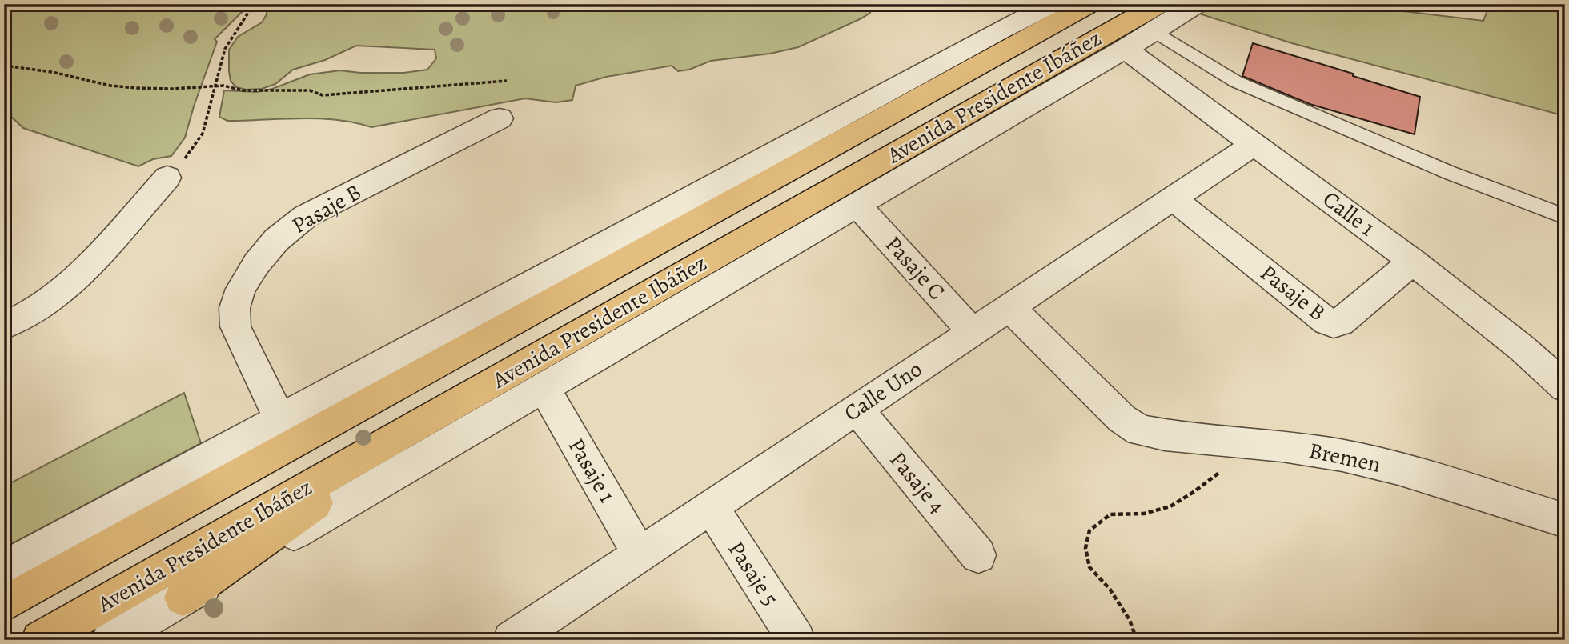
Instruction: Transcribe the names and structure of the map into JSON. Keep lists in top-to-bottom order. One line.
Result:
{"streets":{"main road":["Avenida Presidente Ibáñez"],"street":["Pasaje B","Calle 1","Pasaje C","Calle Uno","Bremen","Pasaje 1","Pasaje 4","Pasaje 5"]},"crossings":[["Avenida Presidente Ibáñez","Calle 1"],["Avenida Presidente Ibáñez","Pasaje C"],["Avenida Presidente Ibáñez","Pasaje 1"],["Pasaje B","Calle 1"],["Pasaje B","Calle Uno"],["Calle 1","Calle Uno"],["Pasaje C","Calle Uno"],["Calle Uno","Bremen"],["Calle Uno","Pasaje 1"],["Calle Uno","Pasaje 4"],["Calle Uno","Pasaje 5"]]}
